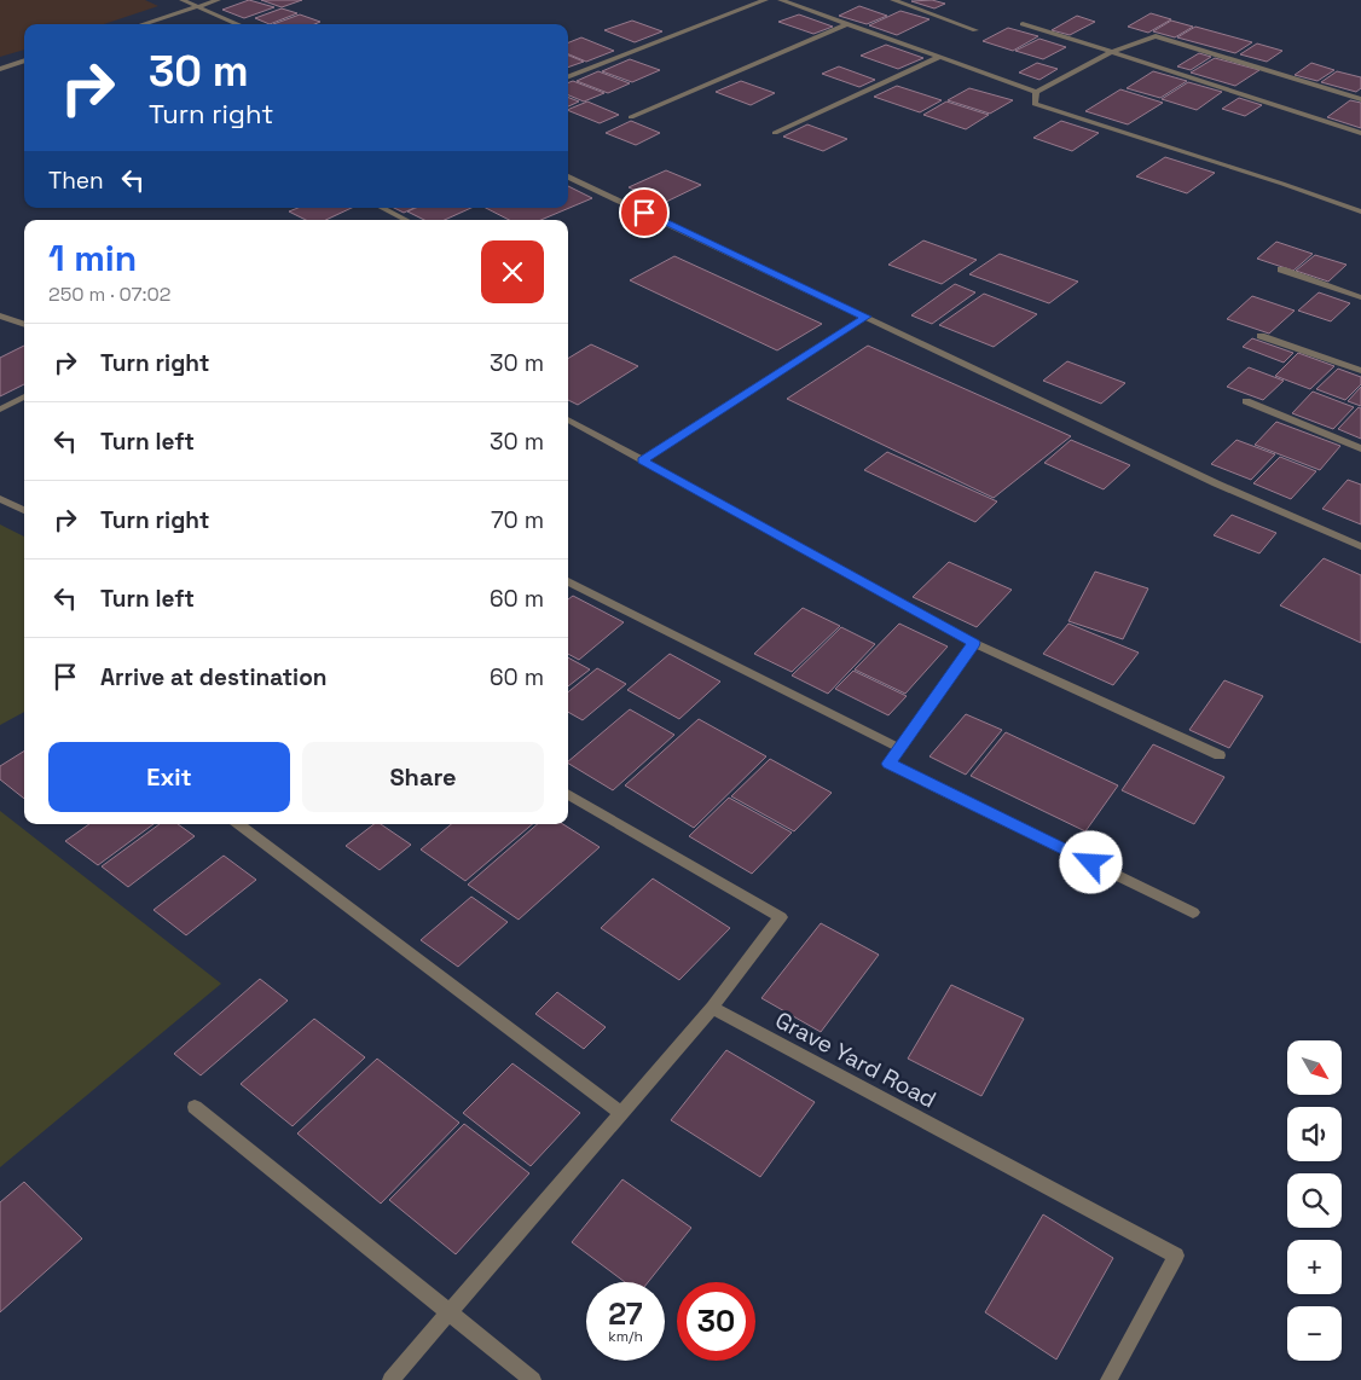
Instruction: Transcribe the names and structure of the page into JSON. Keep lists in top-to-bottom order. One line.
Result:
{"streets":{"street":["Grave Yard Road"]},"north":"bottom right","page":{"turn":["30 m","Turn right"],"then":"Then","heading":["1 min","250 m · 07:02"],"list":[{"name":"Turn right","value":"30 m"},{"name":"Turn left","value":"30 m"},{"name":"Turn right","value":"70 m"},{"name":"Turn left","value":"60 m"},{"name":"Arrive at destination","value":"60 m"}],"buttons":["Exit","Share"],"map_buttons":["+","−"],"speed":"27 km/h","limit":"30"}}
